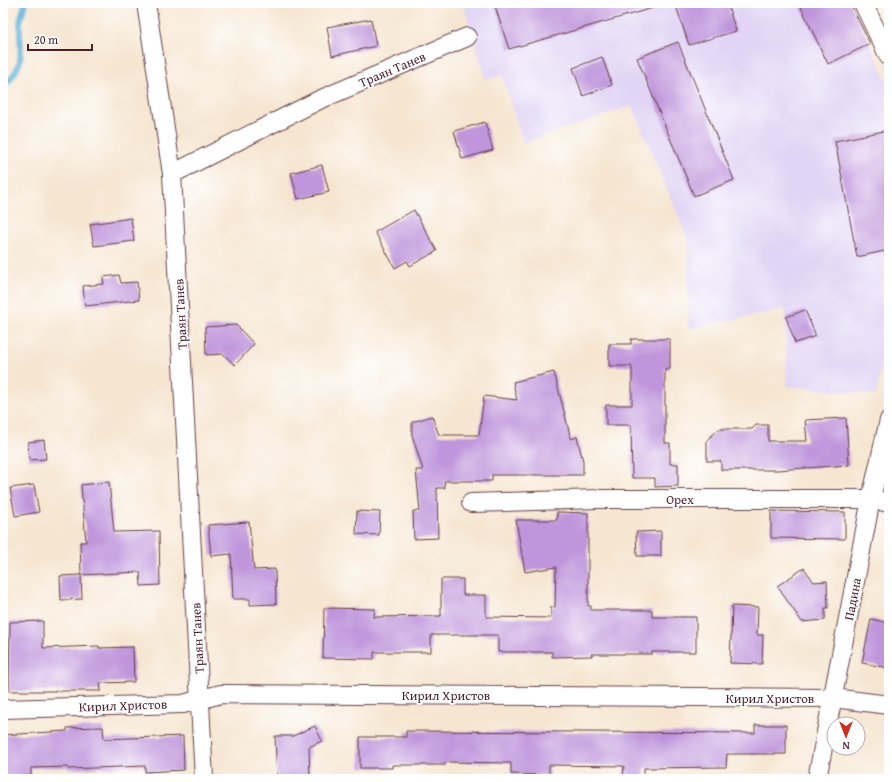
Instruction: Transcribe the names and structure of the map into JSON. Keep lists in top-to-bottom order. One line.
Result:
{"streets":{"street":["Траян Танев","Орех","Падина","Кирил Христов"]},"crossings":[["Траян Танев","Кирил Христов"],["Орех","Падина"],["Падина","Кирил Христов"]],"scale_bar":"20 m","north":"bottom"}
